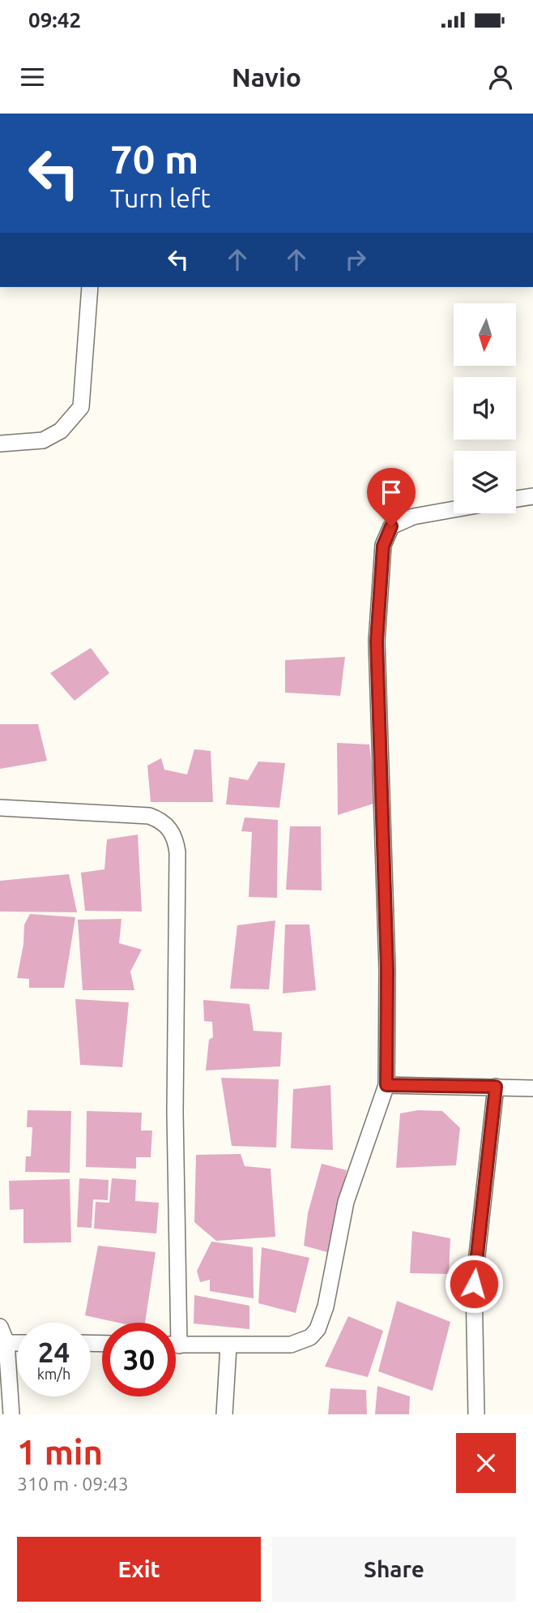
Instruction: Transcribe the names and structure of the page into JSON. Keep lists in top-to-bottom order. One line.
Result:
{"north":"bottom","page":{"status":"09:42","header":"Navio","turn":["70 m","Turn left"],"speed":"24 km/h","limit":"30","heading":["1 min","310 m · 09:43"],"buttons":["Exit","Share"]}}
